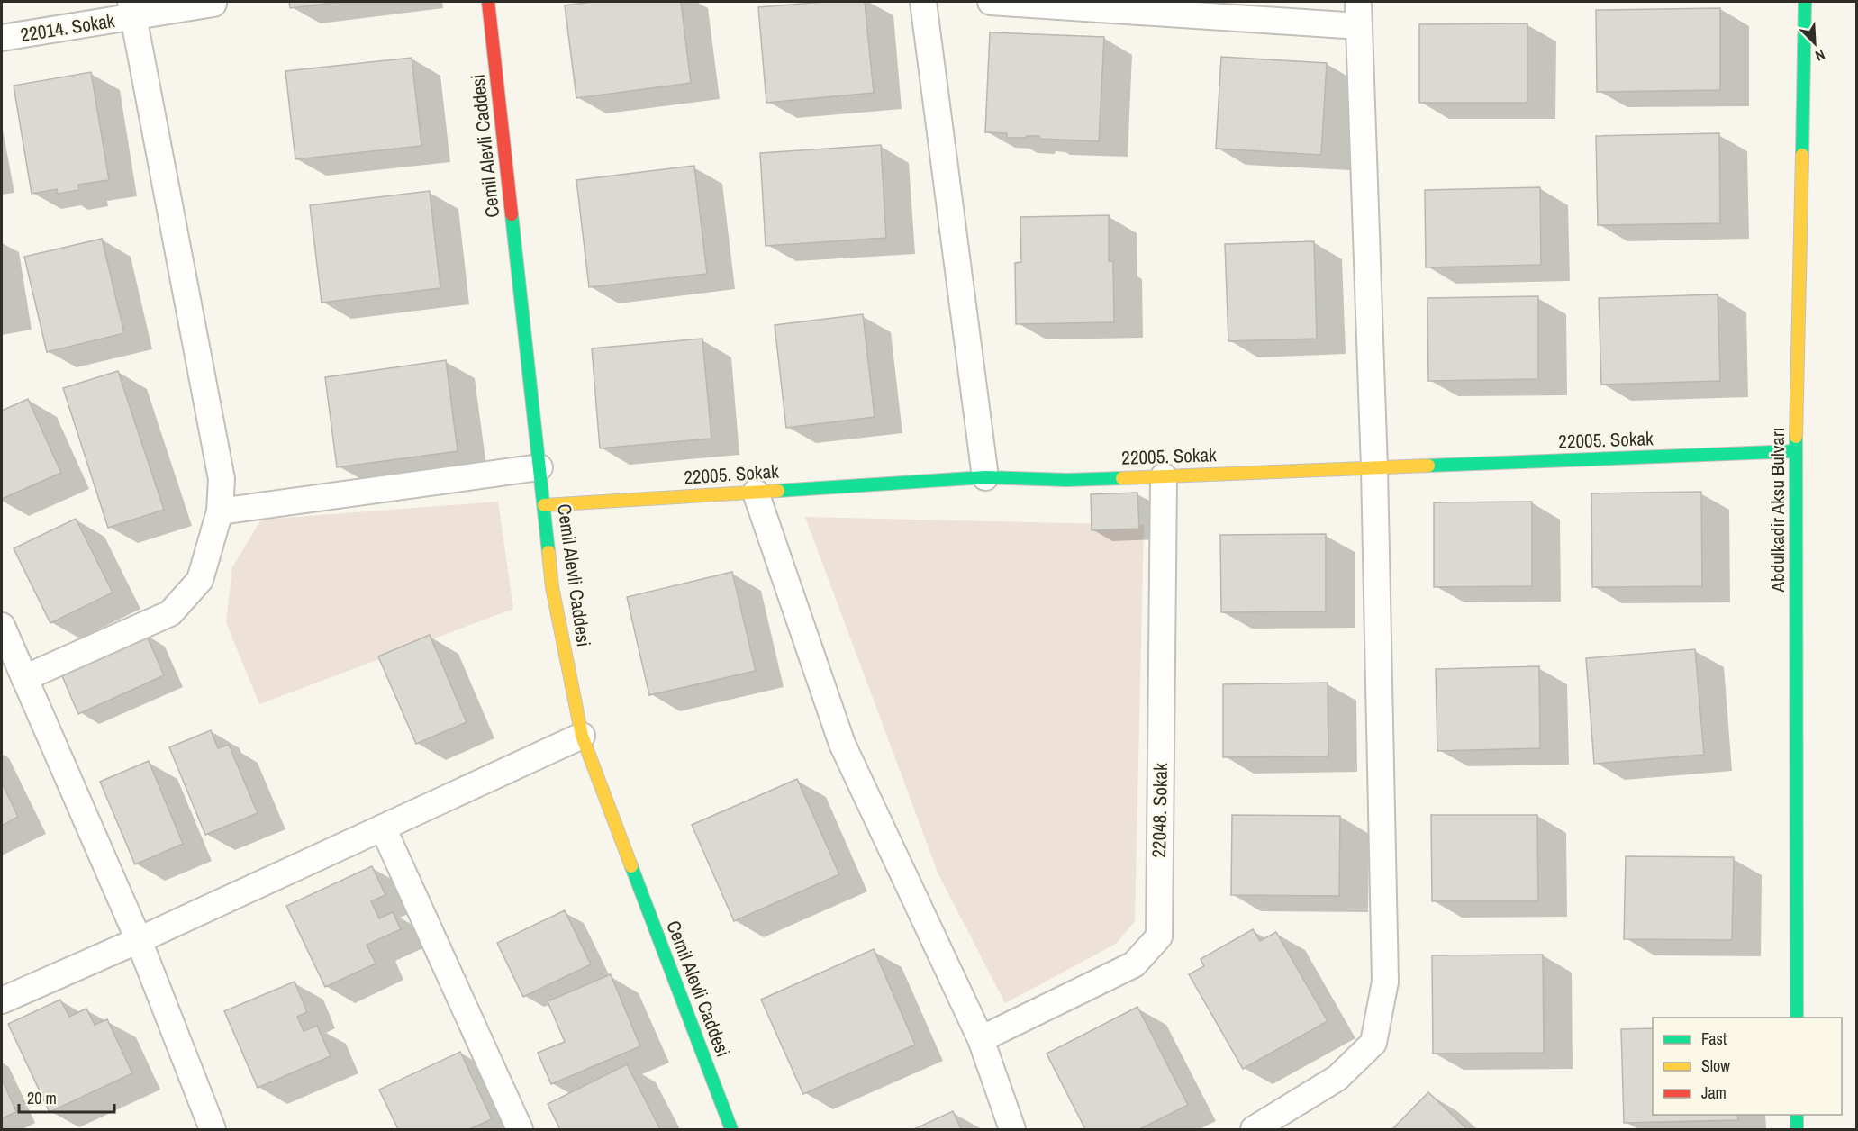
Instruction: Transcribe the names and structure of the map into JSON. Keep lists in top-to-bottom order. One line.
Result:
{"streets":{"street":["22014. Sokak","Cemil Alevli Caddesi","22005. Sokak","Abdulkadir Aksu Bulvarı","22048. Sokak"]},"crossings":[["Cemil Alevli Caddesi","22005. Sokak"],["22005. Sokak","Abdulkadir Aksu Bulvarı"],["22005. Sokak","22048. Sokak"]],"legend":["Fast","Slow","Jam"],"scale_bar":"20 m","north":"bottom right"}
